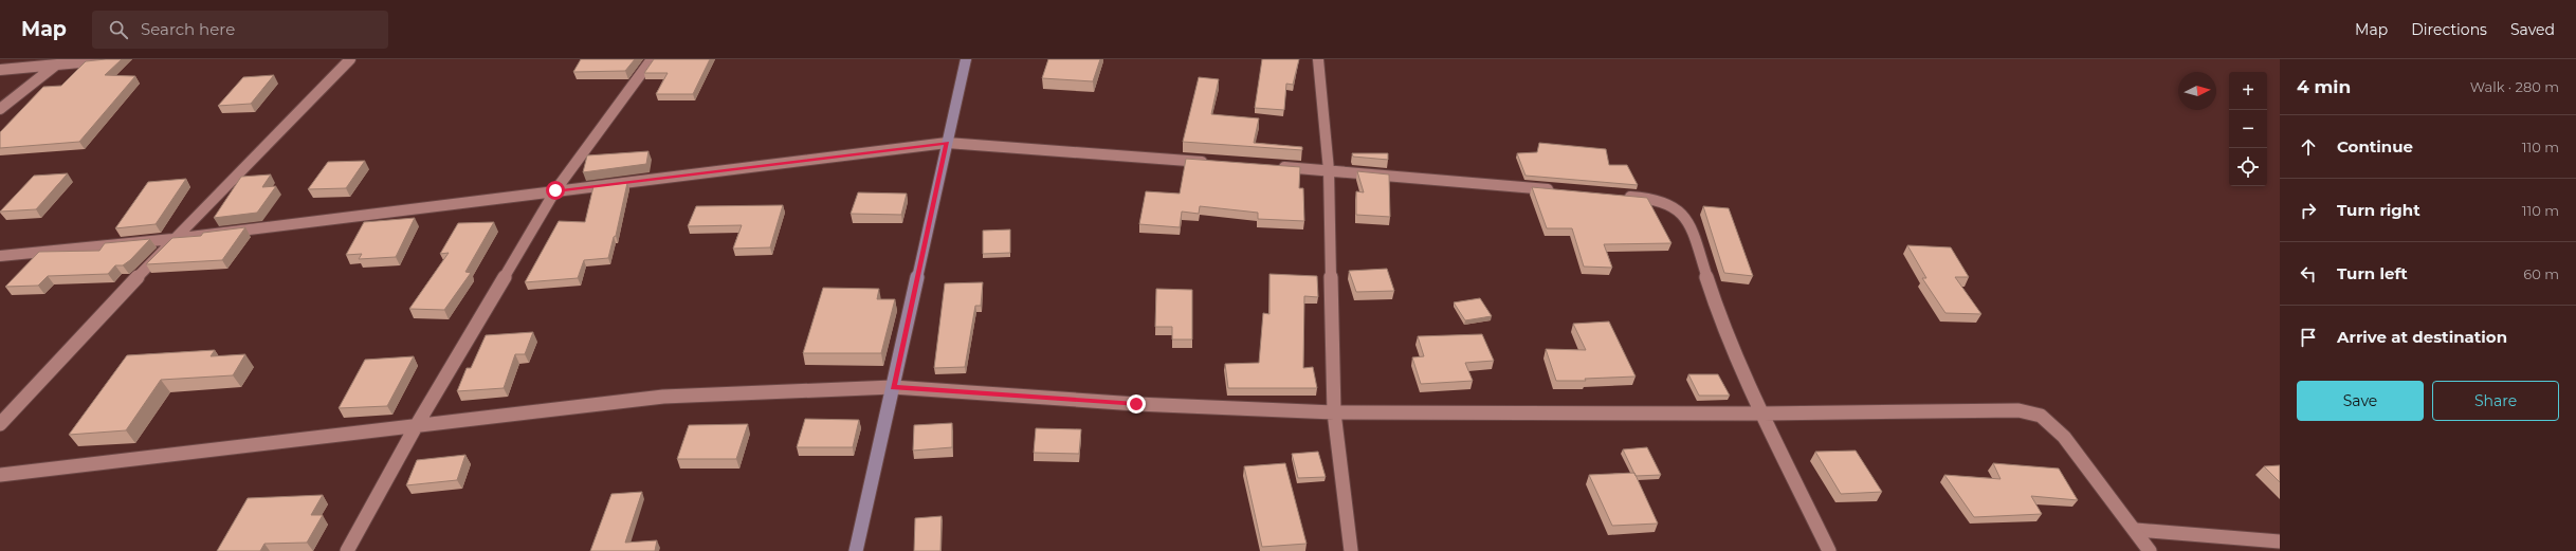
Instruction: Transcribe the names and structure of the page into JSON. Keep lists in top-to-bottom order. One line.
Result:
{"north":"right","page":{"header":"Map","search":"Search here","nav":["Map","Directions","Saved"],"heading":["4 min","Walk · 280 m"],"map_buttons":["+","−"],"list":[["Continue","110 m"],["Turn right","110 m"],["Turn left","60 m"],"Arrive at destination"],"buttons":["Save","Share"]}}
